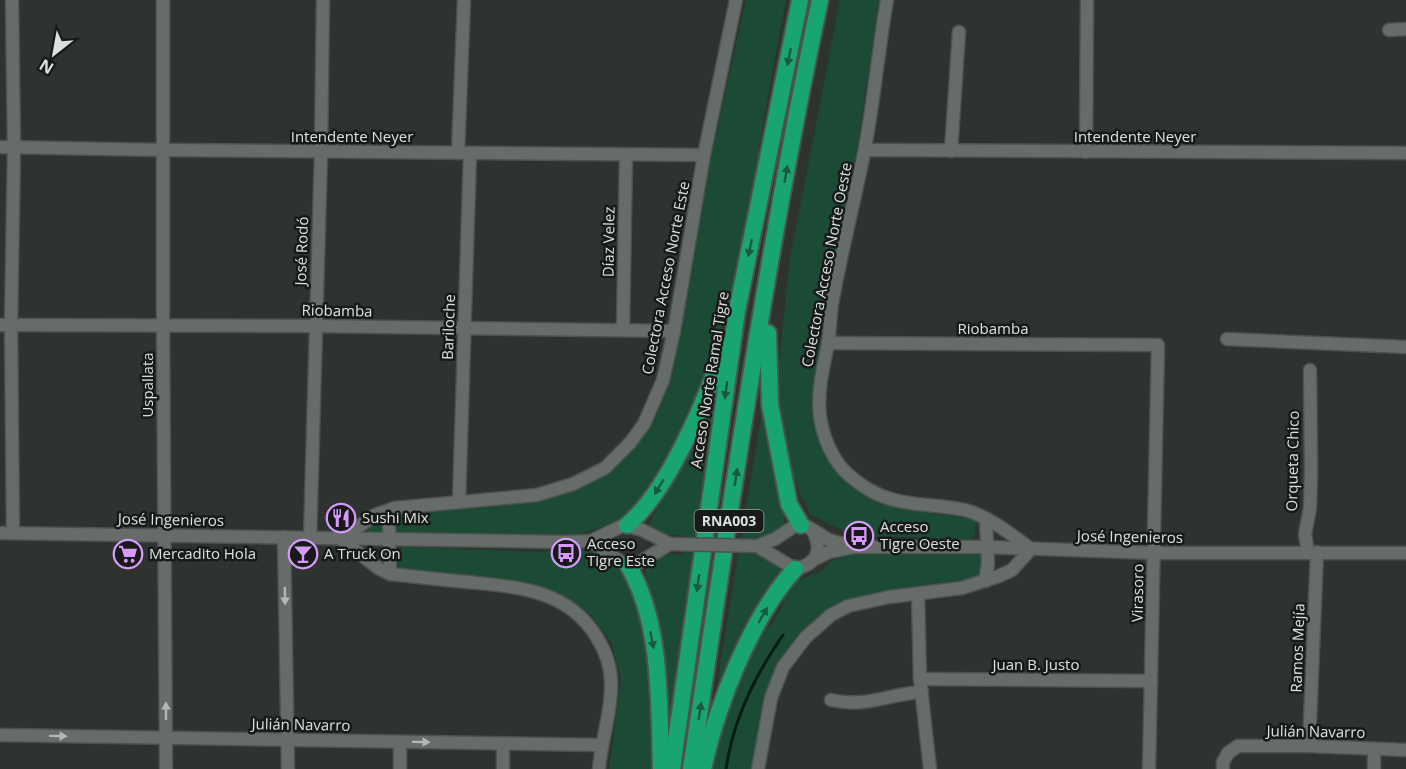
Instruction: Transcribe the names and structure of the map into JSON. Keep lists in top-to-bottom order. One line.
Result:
{"streets":{"highway":["Acceso Norte Ramal Tigre","RNA003"],"street":["Intendente Neyer","Díaz Velez","José Rodó","Colectora Acceso Norte Oeste","Colectora Acceso Norte Este","Riobamba","Bariloche","Uspallata","Orqueta Chico","José Ingenieros","Virasoro","Ramos Mejía","Juan B. Justo","Julián Navarro"]},"crossings":[["Intendente Neyer","Díaz Velez"],["Intendente Neyer","José Rodó"],["Intendente Neyer","Colectora Acceso Norte Oeste"],["Intendente Neyer","Colectora Acceso Norte Este"],["Intendente Neyer","Bariloche"],["Intendente Neyer","Uspallata"],["Díaz Velez","Riobamba"],["José Rodó","Riobamba"],["José Rodó","José Ingenieros"],["Colectora Acceso Norte Oeste","Riobamba"],["Colectora Acceso Norte Oeste","José Ingenieros"],["Colectora Acceso Norte Este","Riobamba"],["Colectora Acceso Norte Este","Bariloche"],["Riobamba","Bariloche"],["Riobamba","Uspallata"],["Riobamba","Virasoro"],["Uspallata","José Ingenieros"],["Uspallata","Julián Navarro"],["Orqueta Chico","José Ingenieros"],["Orqueta Chico","Ramos Mejía"],["José Ingenieros","Virasoro"],["José Ingenieros","Ramos Mejía"],["Virasoro","Juan B. Justo"],["Ramos Mejía","Julián Navarro"]],"places":{"restaurant":["Sushi Mix"],"bus stop":["Acceso Tigre Oeste","Acceso Tigre Este"],"supermarket":["Mercadito Hola"],"bar":["A Truck On"]},"north":"bottom left"}
